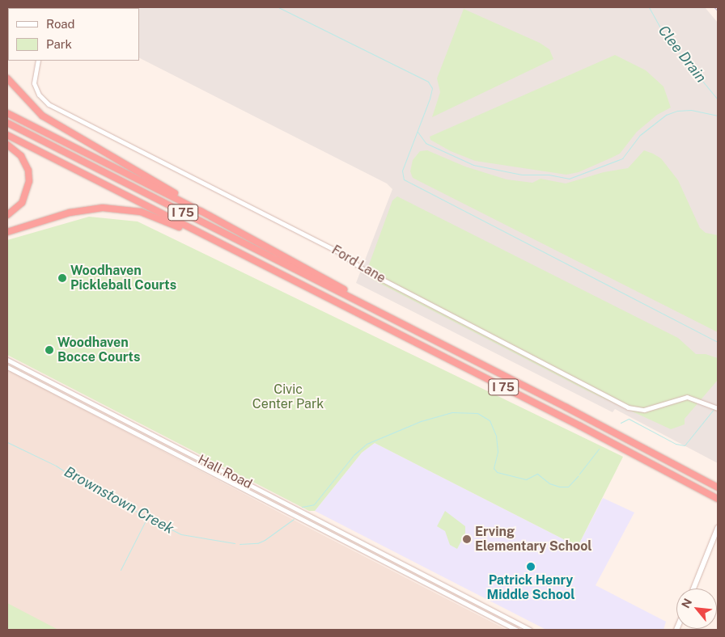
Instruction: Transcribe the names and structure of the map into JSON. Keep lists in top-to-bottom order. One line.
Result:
{"streets":{"highway":["I 75"],"street":["Ford Lane","Hall Road"]},"water":["Clee Drain","Brownstown Creek"],"parks":["Civic Center Park"],"places":["Woodhaven Pickleball Courts","Woodhaven Bocce Courts","Erving Elementary School","Patrick Henry Middle School"],"legend":["Road","Park"],"north":"top left"}
